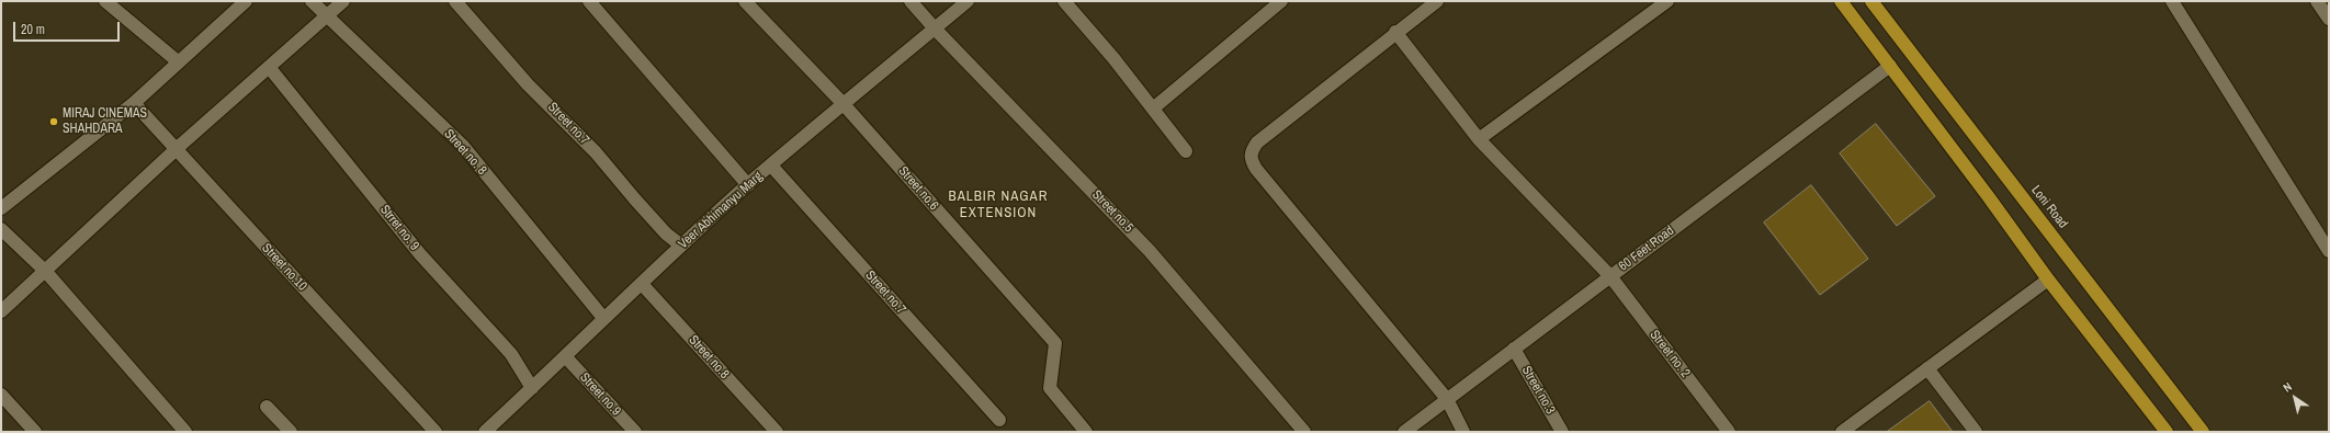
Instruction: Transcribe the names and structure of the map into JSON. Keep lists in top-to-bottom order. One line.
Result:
{"streets":{"highway":["Loni Road"],"street":["Street no.7","Street no. 8","Street no.6","Veer Abhimanyu Marg","Street no.5","Strret no. 9","60 Feet Road","Street no.10","Street no. 2","Street no.8","Street no.3","Street no.9"]},"crossings":[["Street no.7","Veer Abhimanyu Marg"],["Street no. 8","Veer Abhimanyu Marg"],["Street no.6","Veer Abhimanyu Marg"],["Veer Abhimanyu Marg","Street no.5"],["Veer Abhimanyu Marg","Strret no. 9"],["Veer Abhimanyu Marg","Street no.8"],["Veer Abhimanyu Marg","Street no.9"],["60 Feet Road","Street no. 2"],["60 Feet Road","Street no.3"]],"districts":["BALBIR NAGAR EXTENSION"],"places":["MIRAJ CINEMAS SHAHDARA"],"scale_bar":"20 m","north":"top left"}
